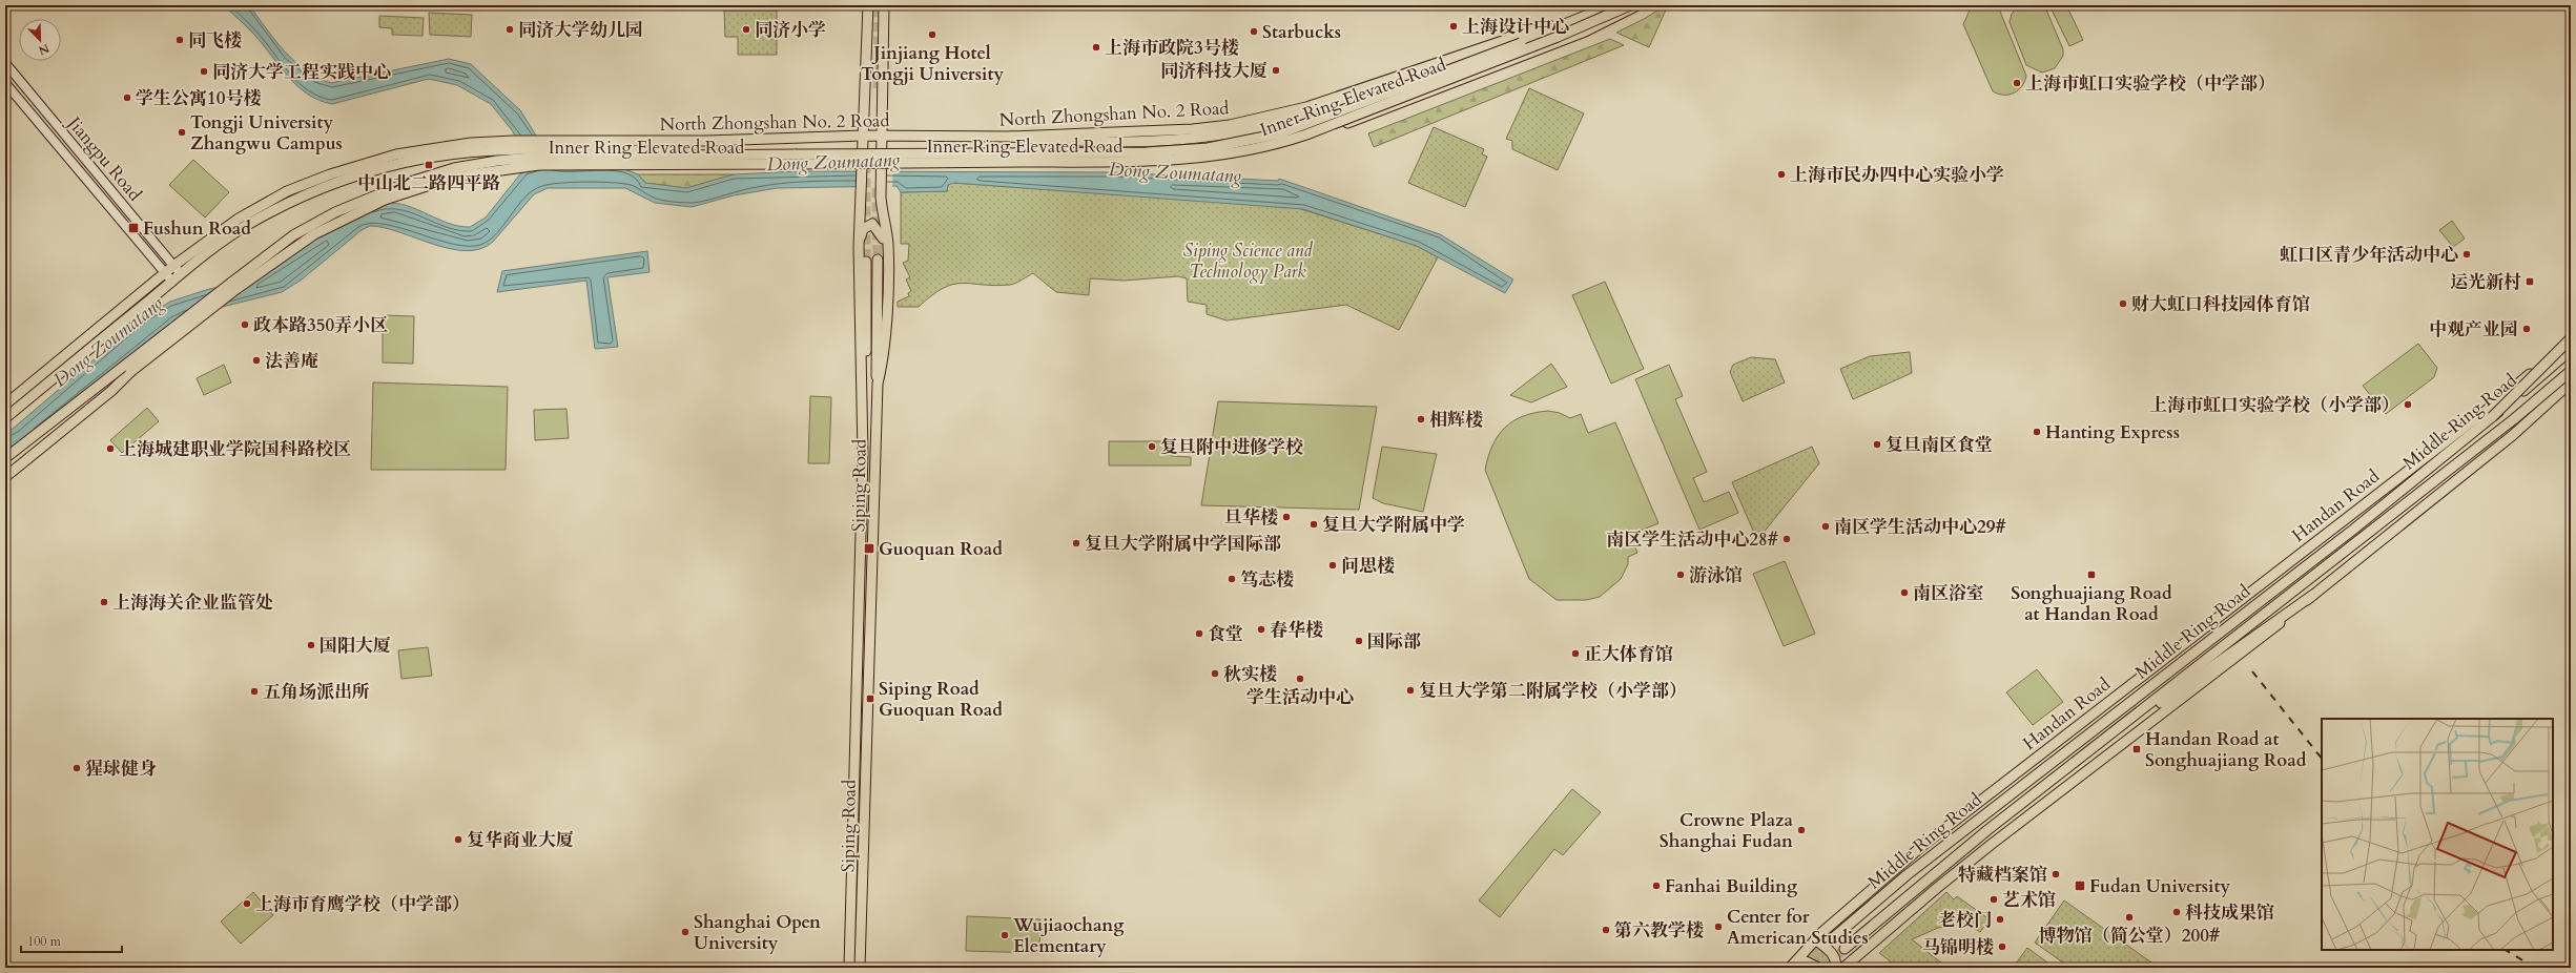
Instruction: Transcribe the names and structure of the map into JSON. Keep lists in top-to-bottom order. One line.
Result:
{"streets":{"main road":["Inner Ring Elevated Road","North Zhongshan No. 2 Road","Jiangpu Road","Middle Ring Road","Siping Road","Handan Road"]},"crossings":[["North Zhongshan No. 2 Road","Jiangpu Road"],["North Zhongshan No. 2 Road","Siping Road"]],"water":["Dong Zoumatang"],"parks":["Siping Science and Technology Park"],"places":{"other":["上海设计中心","同济大学幼儿园","同济小学","Starbucks","Jinjiang Hotel Tongji University","同飞楼","上海市政院3号楼","同济科技大厦","同济大学工程实践中心","上海市虹口实验学校（中学部）","学生公寓10号楼","Tongji University Zhangwu Campus","上海市民办四中心实验小学","虹口区青少年活动中心","财大虹口科技园体育馆","政本路350弄小区","中观产业园","法善庵","上海市虹口实验学校（小学部）","相辉楼","Hanting Express","复旦南区食堂","复旦附中进修学校","上海城建职业学院国科路校区","旦华楼","复旦大学附属中学","南区学生活动中心29#","南区学生活动中心28#","复旦大学附属中学国际部","问思楼","游泳馆","笃志楼","南区浴室","上海海关企业监管处","春华楼","食堂","国际部","国阳大厦","正大体育馆","秋实楼","学生活动中心","复旦大学第二附属学校（小学部）","五角场派出所","猩球健身","Crowne Plaza Shanghai Fudan","复华商业大厦","特藏档案馆","Fanhai Building","艺术馆","上海市育鹰学校（中学部）","科技成果馆","博物馆（简公堂）200#","老校门","Center for American Studies","第六教学楼","Shanghai Open University","Wujiaochang Elementary","马锦明楼"],"transit":["中山北二路四平路","Fushun Road","运光新村","Guoquan Road","Songhuajiang Road at Handan Road","Siping Road Guoquan Road","Handan Road at Songhuajiang Road","Fudan University"]},"scale_bar":"100 m","north":"bottom right"}
